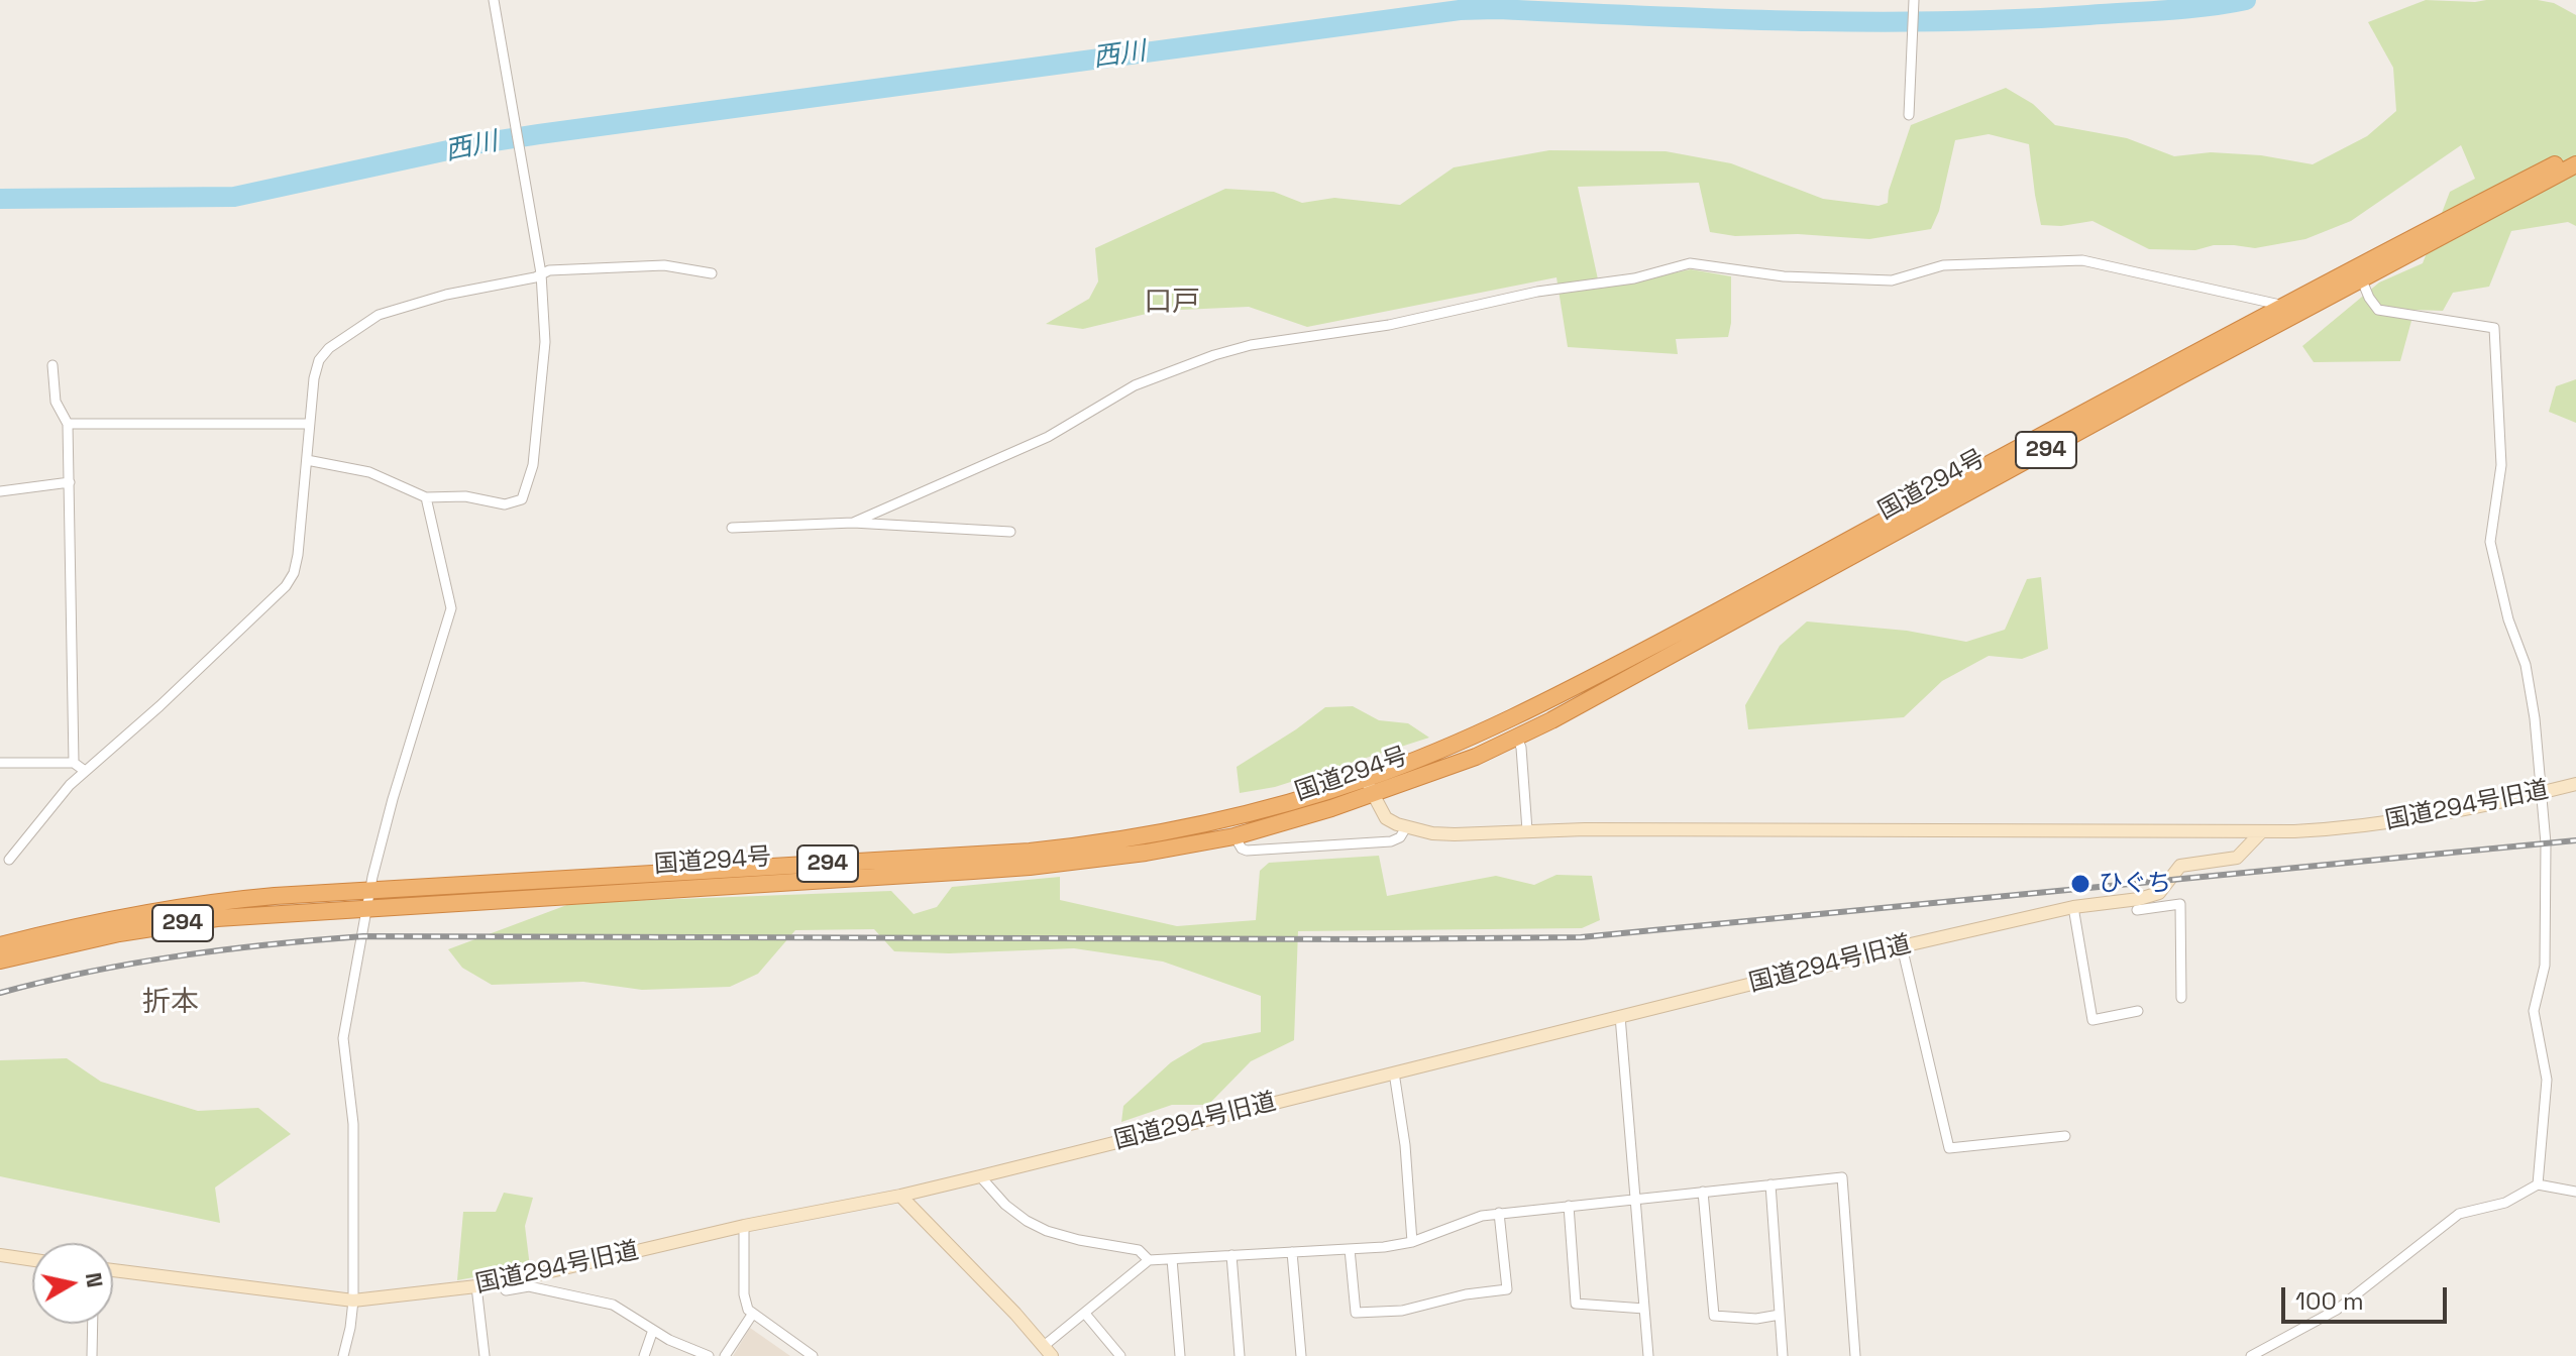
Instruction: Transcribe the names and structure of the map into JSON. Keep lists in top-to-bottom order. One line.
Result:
{"streets":{"highway":["294","国道294号"],"street":["国道294号旧道"]},"districts":["口戸","折本"],"water":["西川"],"places":["ひぐち"],"scale_bar":"100 m","north":"right"}
